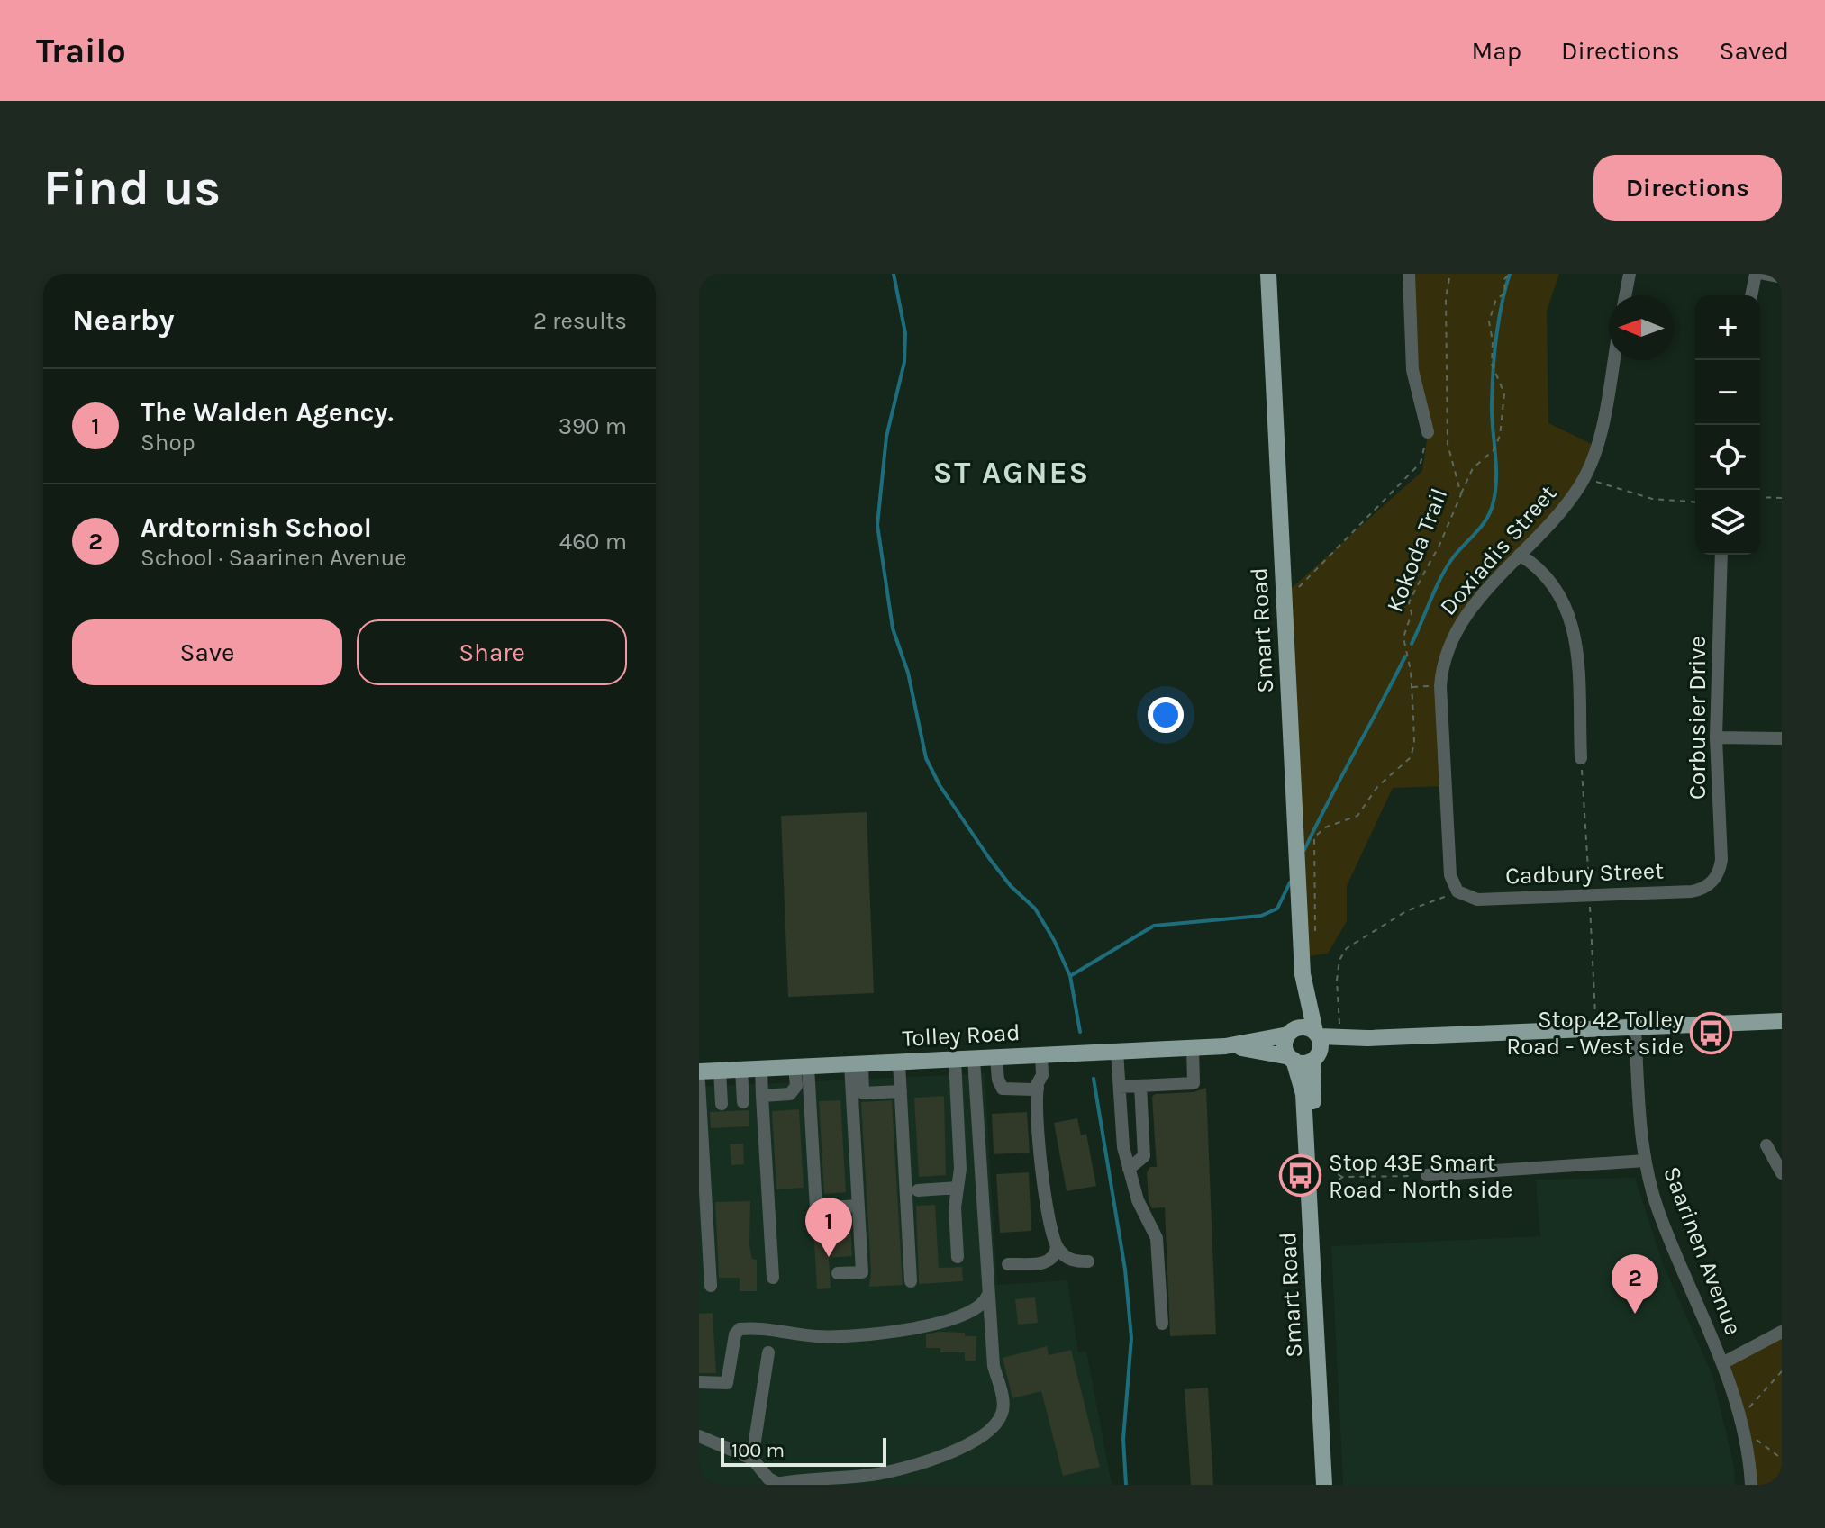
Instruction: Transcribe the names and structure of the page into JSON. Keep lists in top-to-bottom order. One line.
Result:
{"streets":{"main road":["Smart Road","Tolley Road"],"street":["Doxiadis Street","Corbusier Drive","Cadbury Street","Saarinen Avenue"],"path":["Kokoda Trail"]},"crossings":[["Doxiadis Street","Cadbury Street"],["Smart Road","Tolley Road"],["Corbusier Drive","Cadbury Street"]],"districts":["ST AGNES"],"places":{"bus stop":["Stop 42 Tolley Road - West side","Stop 43E Smart Road - North side"]},"scale_bar":"100 m","north":"left","page":{"header":"Trailo","nav":["Map","Directions","Saved"],"buttons":["Directions",["Save","Share"]],"title":"Find us","heading":["Nearby","2 results"],"map_buttons":["+","−"],"list":[{"mark":"1","name":"The Walden Agency.","note":"Shop","value":"390 m"},{"mark":"2","name":"Ardtornish School","note":"School · Saarinen Avenue","value":"460 m"}],"pins":["1","2"],"scale":"100 m"}}
